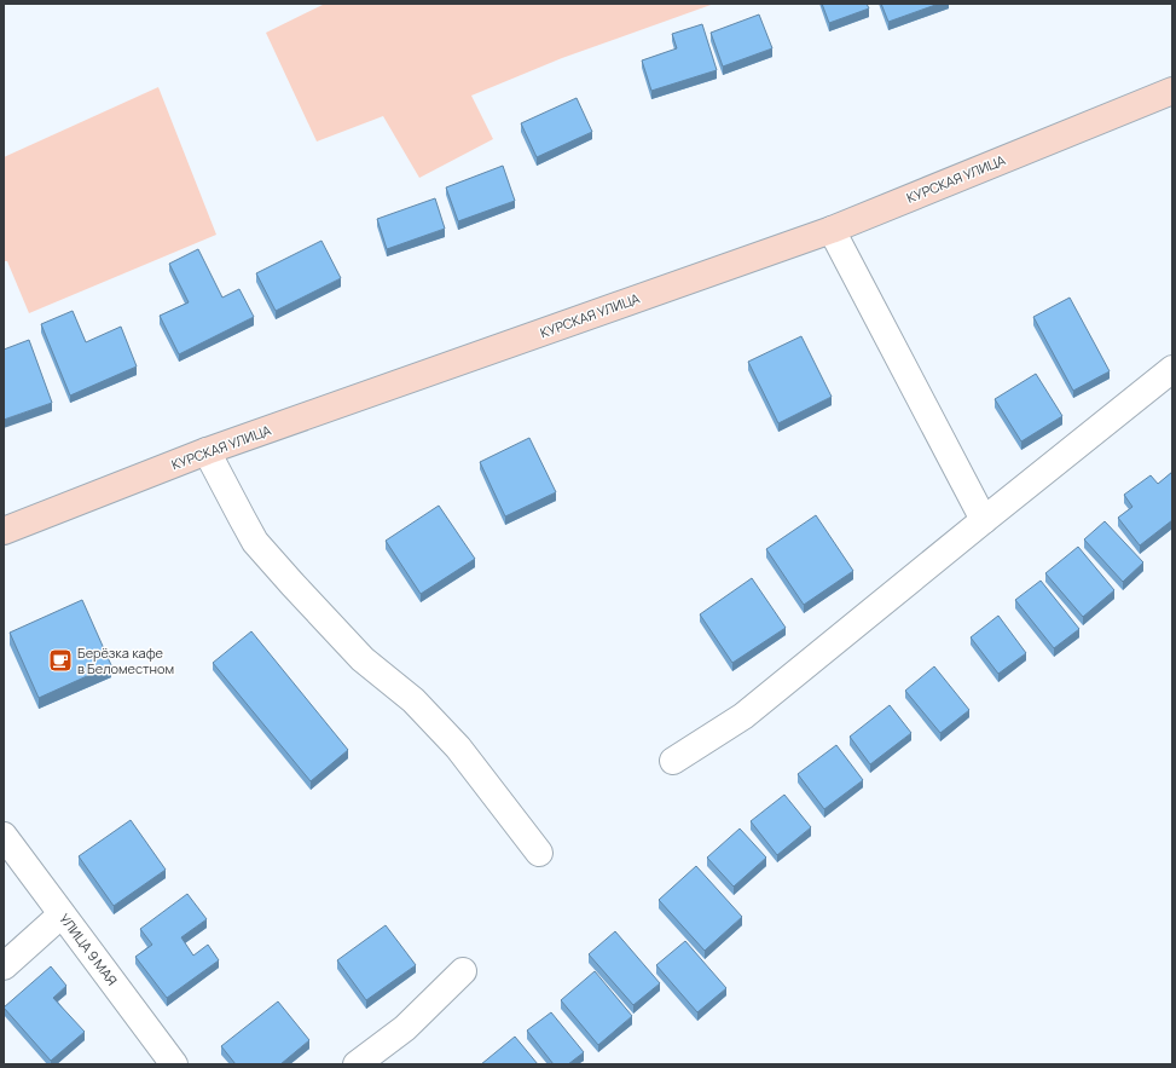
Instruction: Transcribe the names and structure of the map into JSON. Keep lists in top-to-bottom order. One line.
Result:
{"streets":{"street":["КУРСКАЯ УЛИЦА","УЛИЦА 9 МАЯ"]},"places":{"cafe":["Берёзка кафе в Беломестном"]}}
